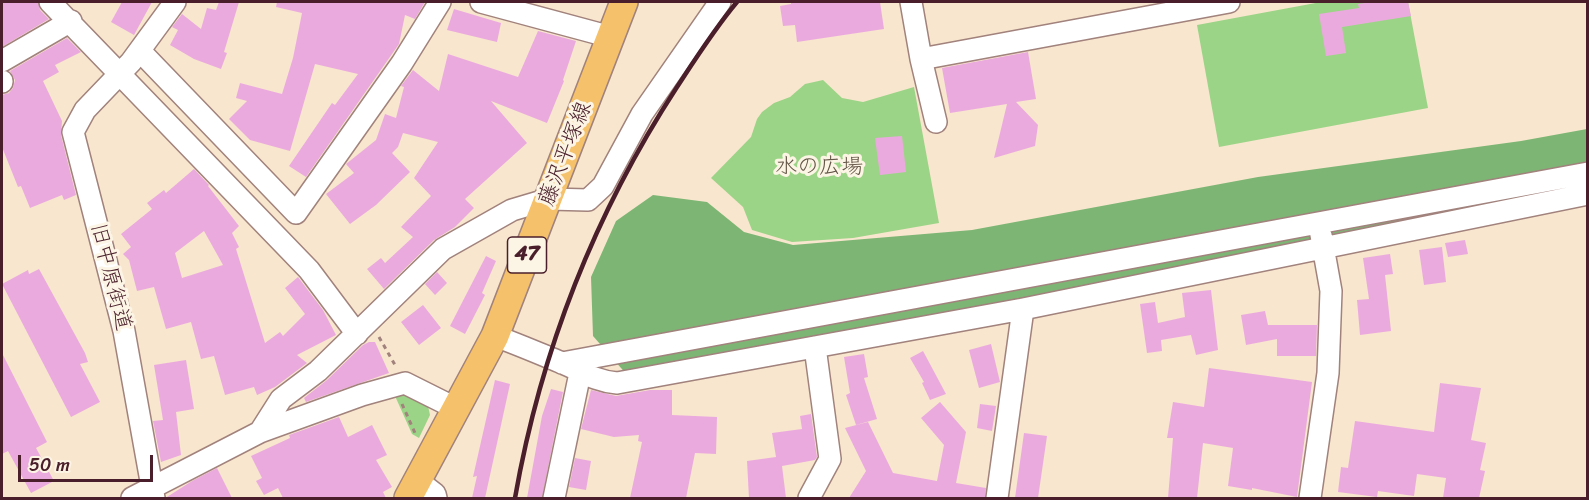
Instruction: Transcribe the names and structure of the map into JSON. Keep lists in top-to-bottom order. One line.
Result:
{"streets":{"main road":["藤沢平塚線","47"],"street":["旧中原街道"]},"parks":["水の広場"],"scale_bar":"50 m"}
